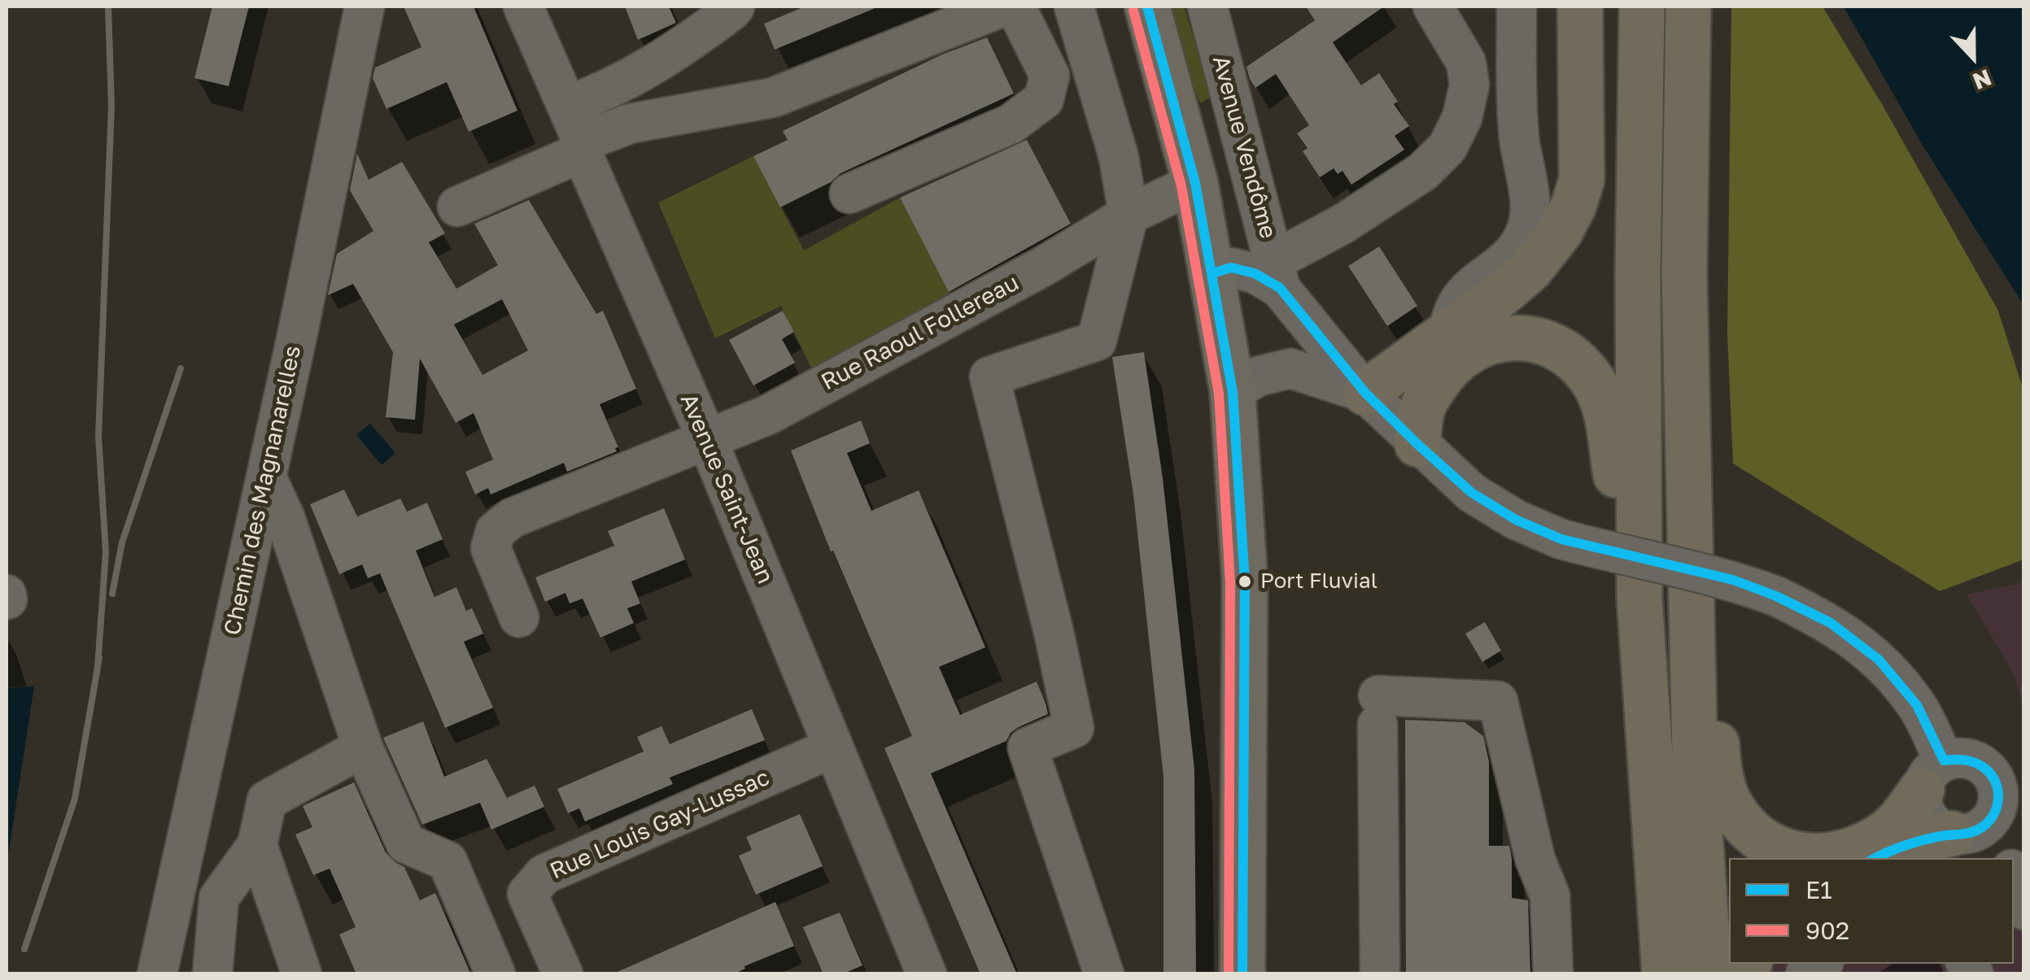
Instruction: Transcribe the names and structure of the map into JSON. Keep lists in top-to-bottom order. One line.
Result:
{"streets":{"street":["Avenue Vendôme","Rue Raoul Follereau","Avenue Saint-Jean","Chemin des Magnanarelles","Rue Louis Gay-Lussac"]},"crossings":[["Rue Raoul Follereau","Avenue Saint-Jean"],["Avenue Saint-Jean","Rue Louis Gay-Lussac"]],"places":["Port Fluvial"],"lines":["transit line E1","transit line 902"],"legend":["E1","902"],"north":"bottom"}
